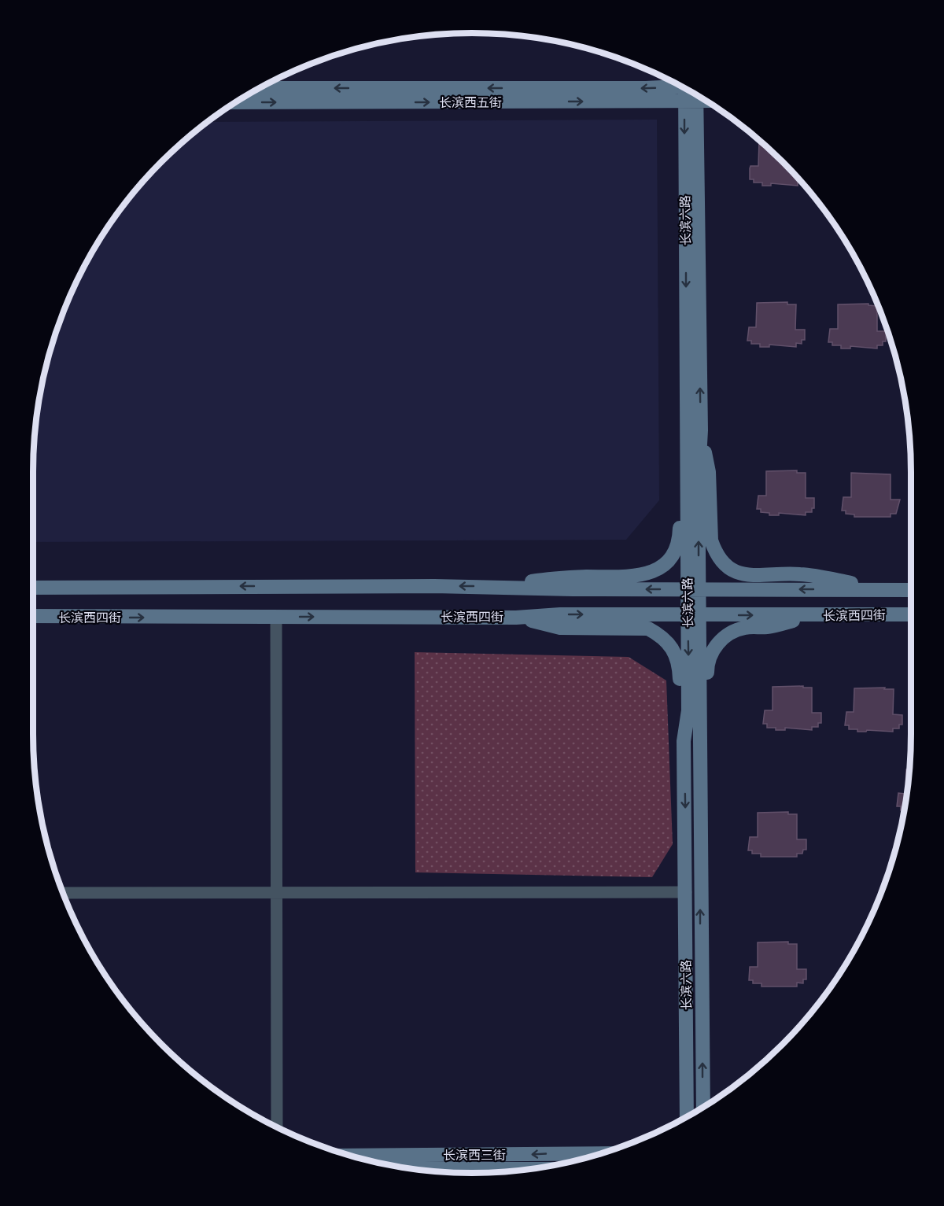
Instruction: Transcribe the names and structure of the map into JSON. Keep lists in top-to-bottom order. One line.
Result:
{"streets":{"main road":["长滨西五街","长滨六路","长滨西四街","长滨西三街"]},"crossings":[["长滨六路","长滨西四街"]]}
